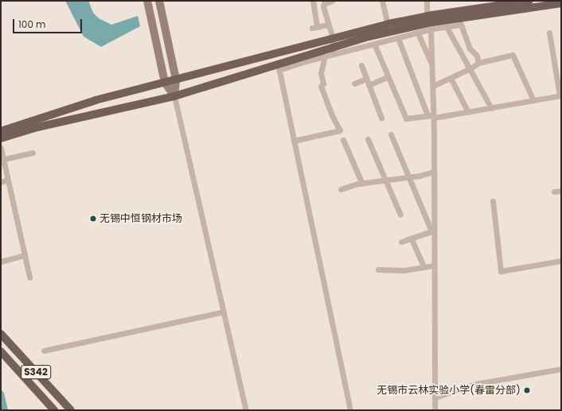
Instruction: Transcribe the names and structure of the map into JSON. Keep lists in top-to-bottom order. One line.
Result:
{"streets":{"main road":["S342"]},"places":["无锡中恒钢材市场","无锡市云林实验小学(春雷分部)"],"scale_bar":"100 m"}
